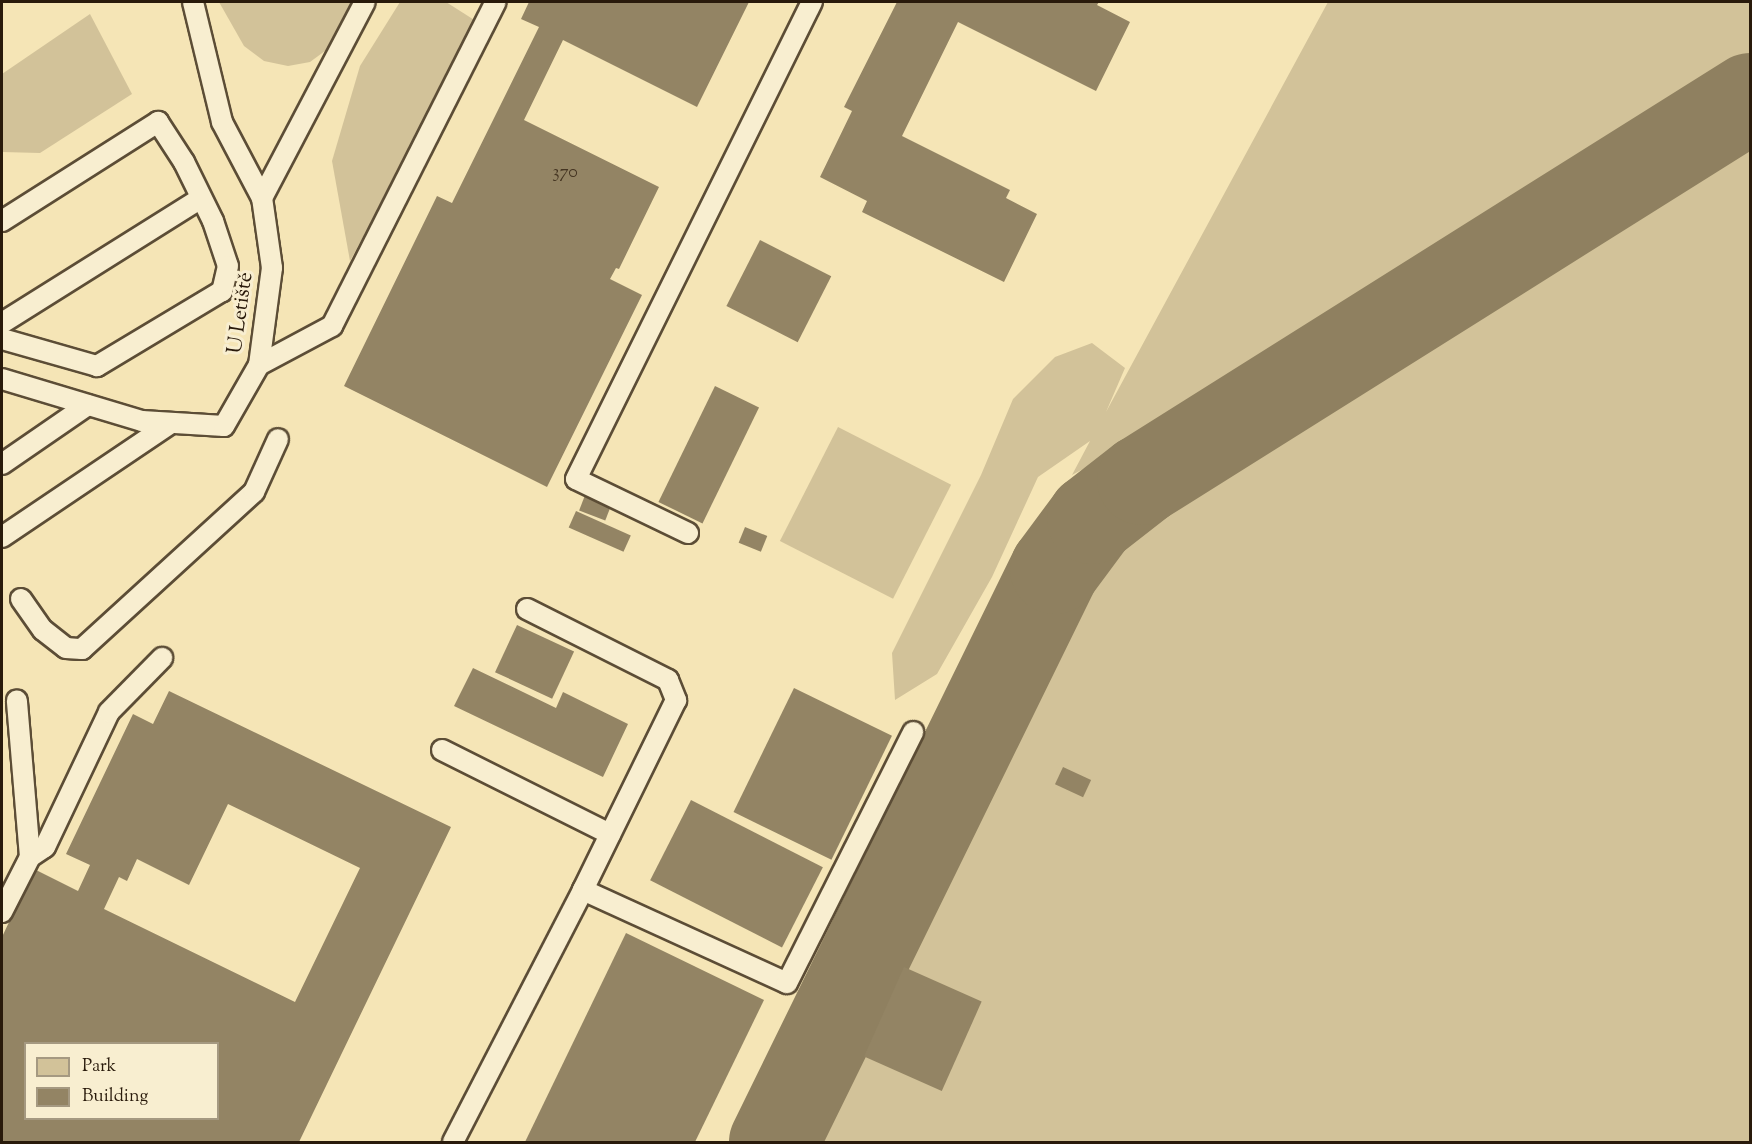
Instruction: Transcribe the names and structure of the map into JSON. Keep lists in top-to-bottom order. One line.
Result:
{"streets":{"lane":["U Letiště"]},"house_numbers":["370"],"legend":["Park","Building"]}
